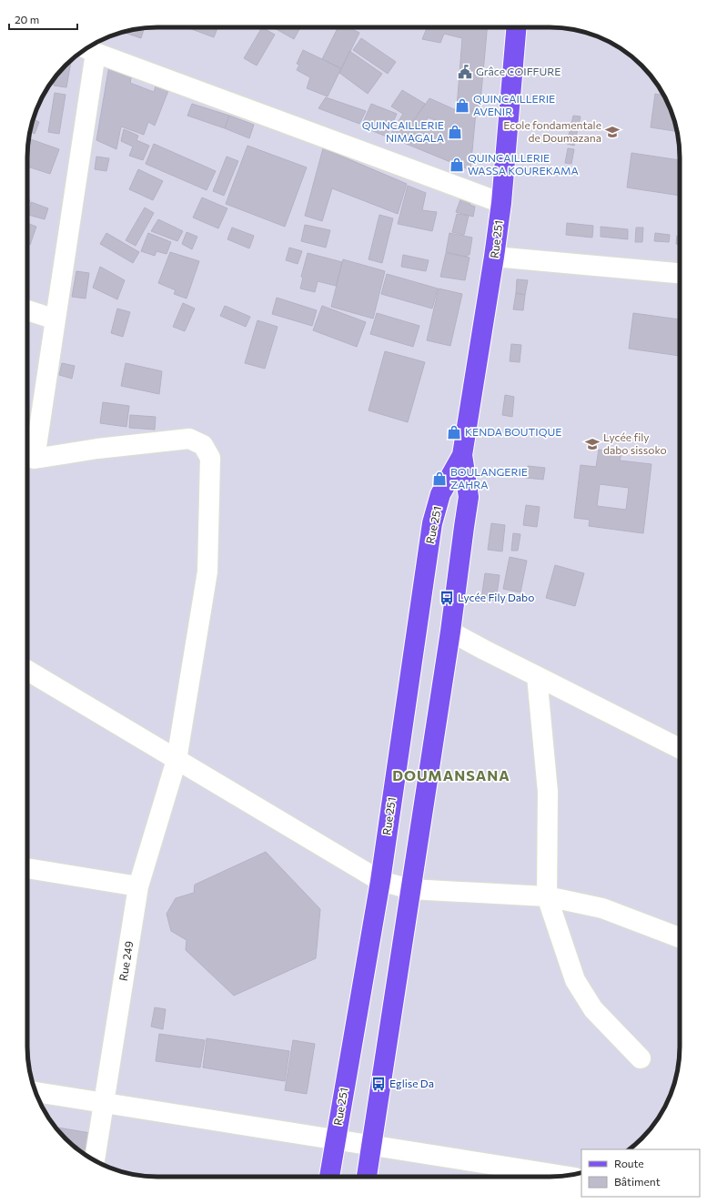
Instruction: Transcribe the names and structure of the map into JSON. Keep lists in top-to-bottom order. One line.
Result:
{"streets":{"main road":["Rue 251"],"street":["Rue 249"]},"districts":["DOUMANSANA"],"places":{"public building":["Grâce COIFFURE"],"shop":["QUINCAILLERIE AVENIR","QUINCAILLERIE NIMAGALA","QUINCAILLERIE WASSA KOUREKAMA","KENDA BOUTIQUE","BOULANGERIE ZAHRA"],"school or university":["Ecole fondamentale de Doumazana","Lycée fily dabo sissoko"],"bus stop":["Lycée Fily Dabo","Eglise Da"]},"legend":["Route","Bâtiment"],"scale_bar":"20 m"}
